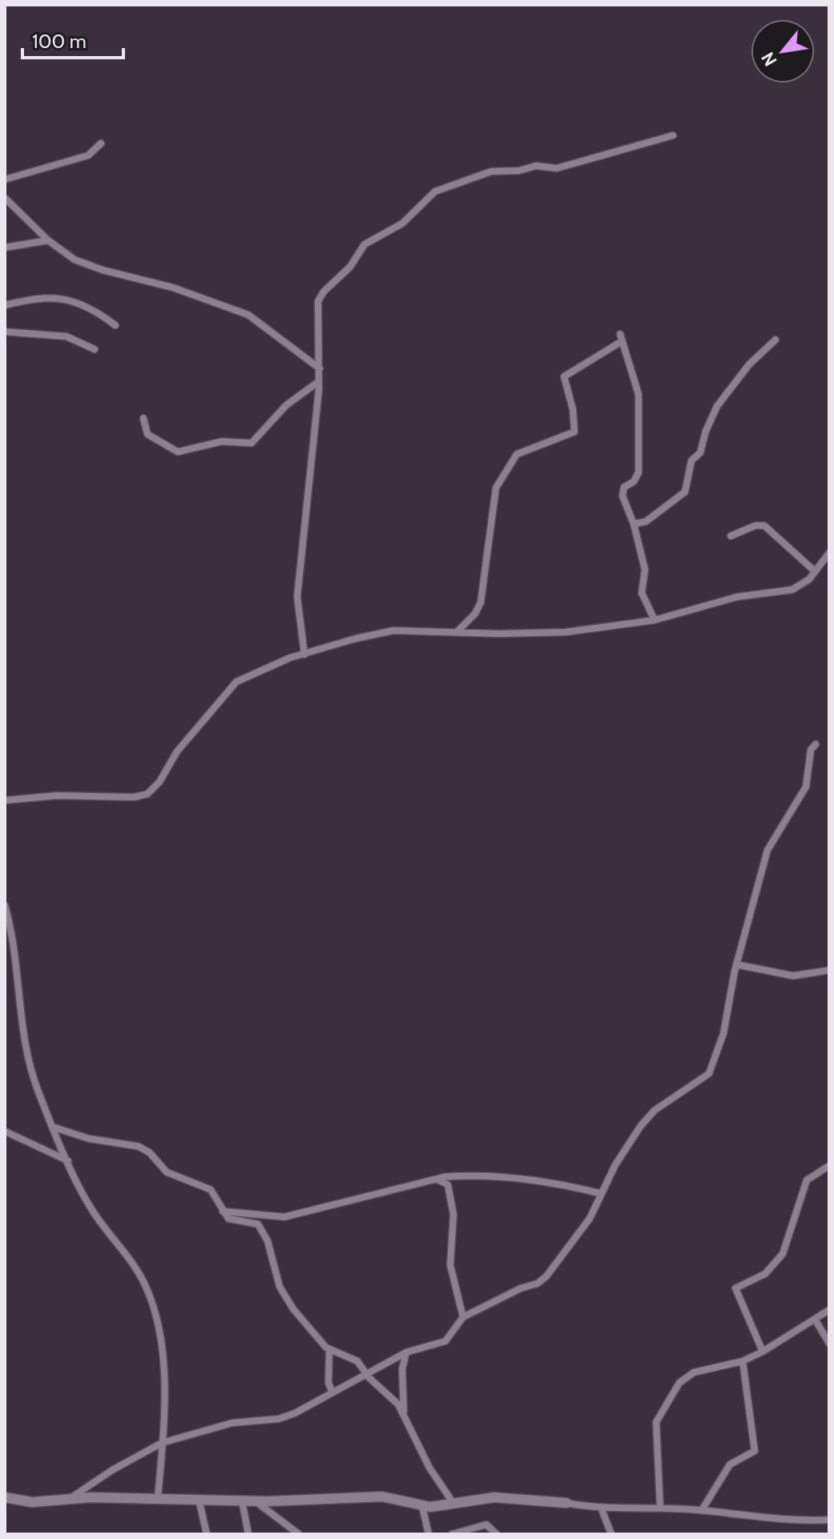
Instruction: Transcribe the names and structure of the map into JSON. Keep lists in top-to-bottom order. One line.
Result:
{"scale_bar":"100 m","north":"bottom left"}
